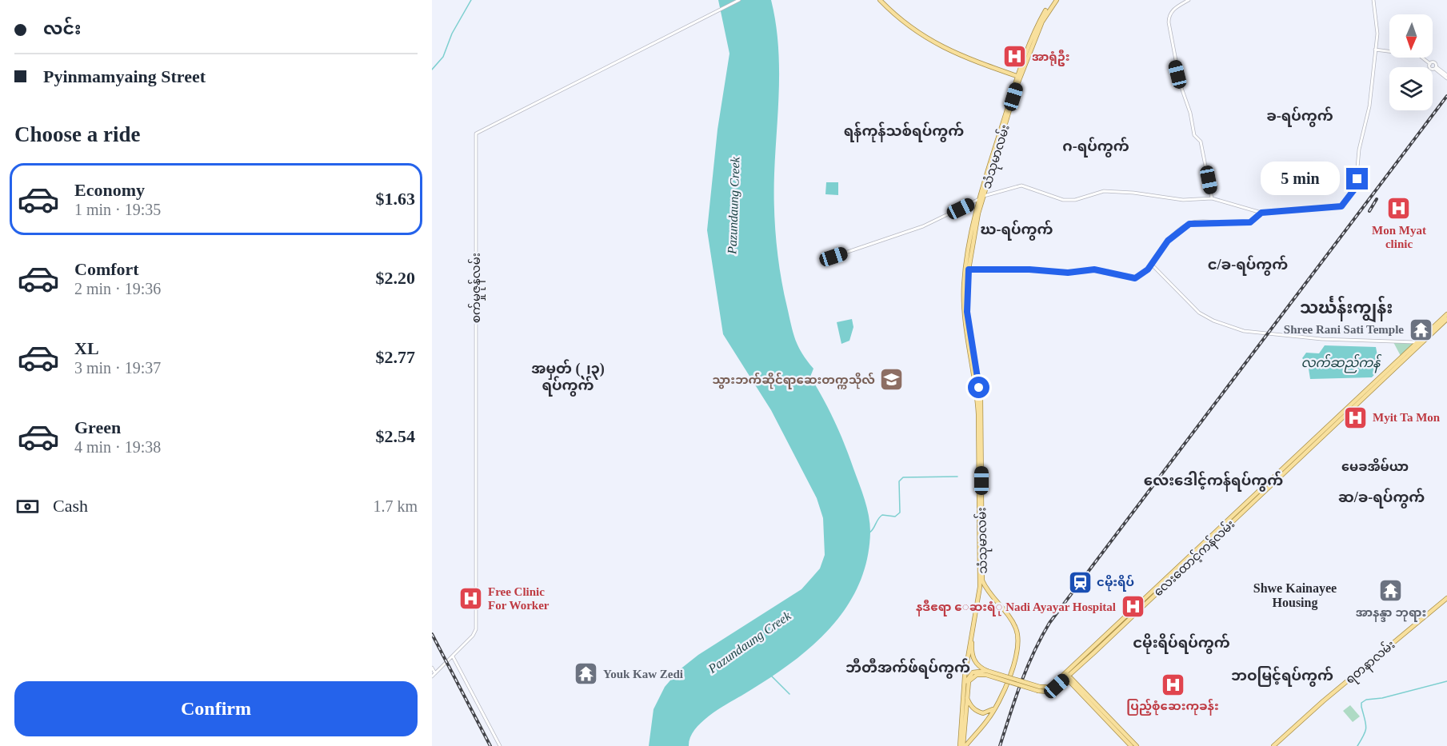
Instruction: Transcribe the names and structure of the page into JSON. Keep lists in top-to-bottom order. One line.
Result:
{"streets":{"main road":["သံသုမာလမ်း","လေးထောင့်ကန်လမ်း","ရတနာလမ်း"],"street":["စက်မှုဇုန်လမ်း"]},"districts":["ခ-ရပ်ကွက်","ရန်ကုန်သစ်ရပ်ကွက်","ဂ-ရပ်ကွက်","ဃ-ရပ်ကွက်","င/ခ-ရပ်ကွက်","သင်္ဃန်းကျွန်း","အမှတ် (၂၃) ရပ်ကွက်","မေခအိမ်ယာ","လေးဒေါင့်ကန်ရပ်ကွက်","ဆ/ခ-ရပ်ကွက်","Shwe Kainayee Housing","ငမိုးရိပ်ရပ်ကွက်","ဘီတီအက်ဖ်ရပ်ကွက်","ဘဝမြင့်ရပ်ကွက်"],"water":["Pazundaung Creek","လက်ဆည်ကန်"],"places":{"hospital":["အာရုံဦး","Mon Myat clinic","Myit Ta Mon","Free Clinic For Worker","နဒီဧရာ ေဆးရံု Nadi Ayayar Hospital","ပြည့်စုံဆေးကုခန်း"],"temple":["Shree Rani Sati Temple","အာနန္ဒာ ဘုရား","Youk Kaw Zedi"],"school or university":["သွားဘက်‌ဆိုင်ရာဆေးတက္ကသိုလ်"],"station":["ငမိုးရိပ်"]},"north":"bottom","page":{"banner":["လင်း","Pyinmamyaing Street"],"heading":"Choose a ride","bubble":"5 min","list":[{"name":"Economy","note":"1 min · 19:35","value":"$1.63"},{"name":"Comfort","note":"2 min · 19:36","value":"$2.20"},{"name":"XL","note":"3 min · 19:37","value":"$2.77"},{"name":"Green","note":"4 min · 19:38","value":"$2.54"}],"pay":["Cash","1.7 km"],"buttons":"Confirm"}}
